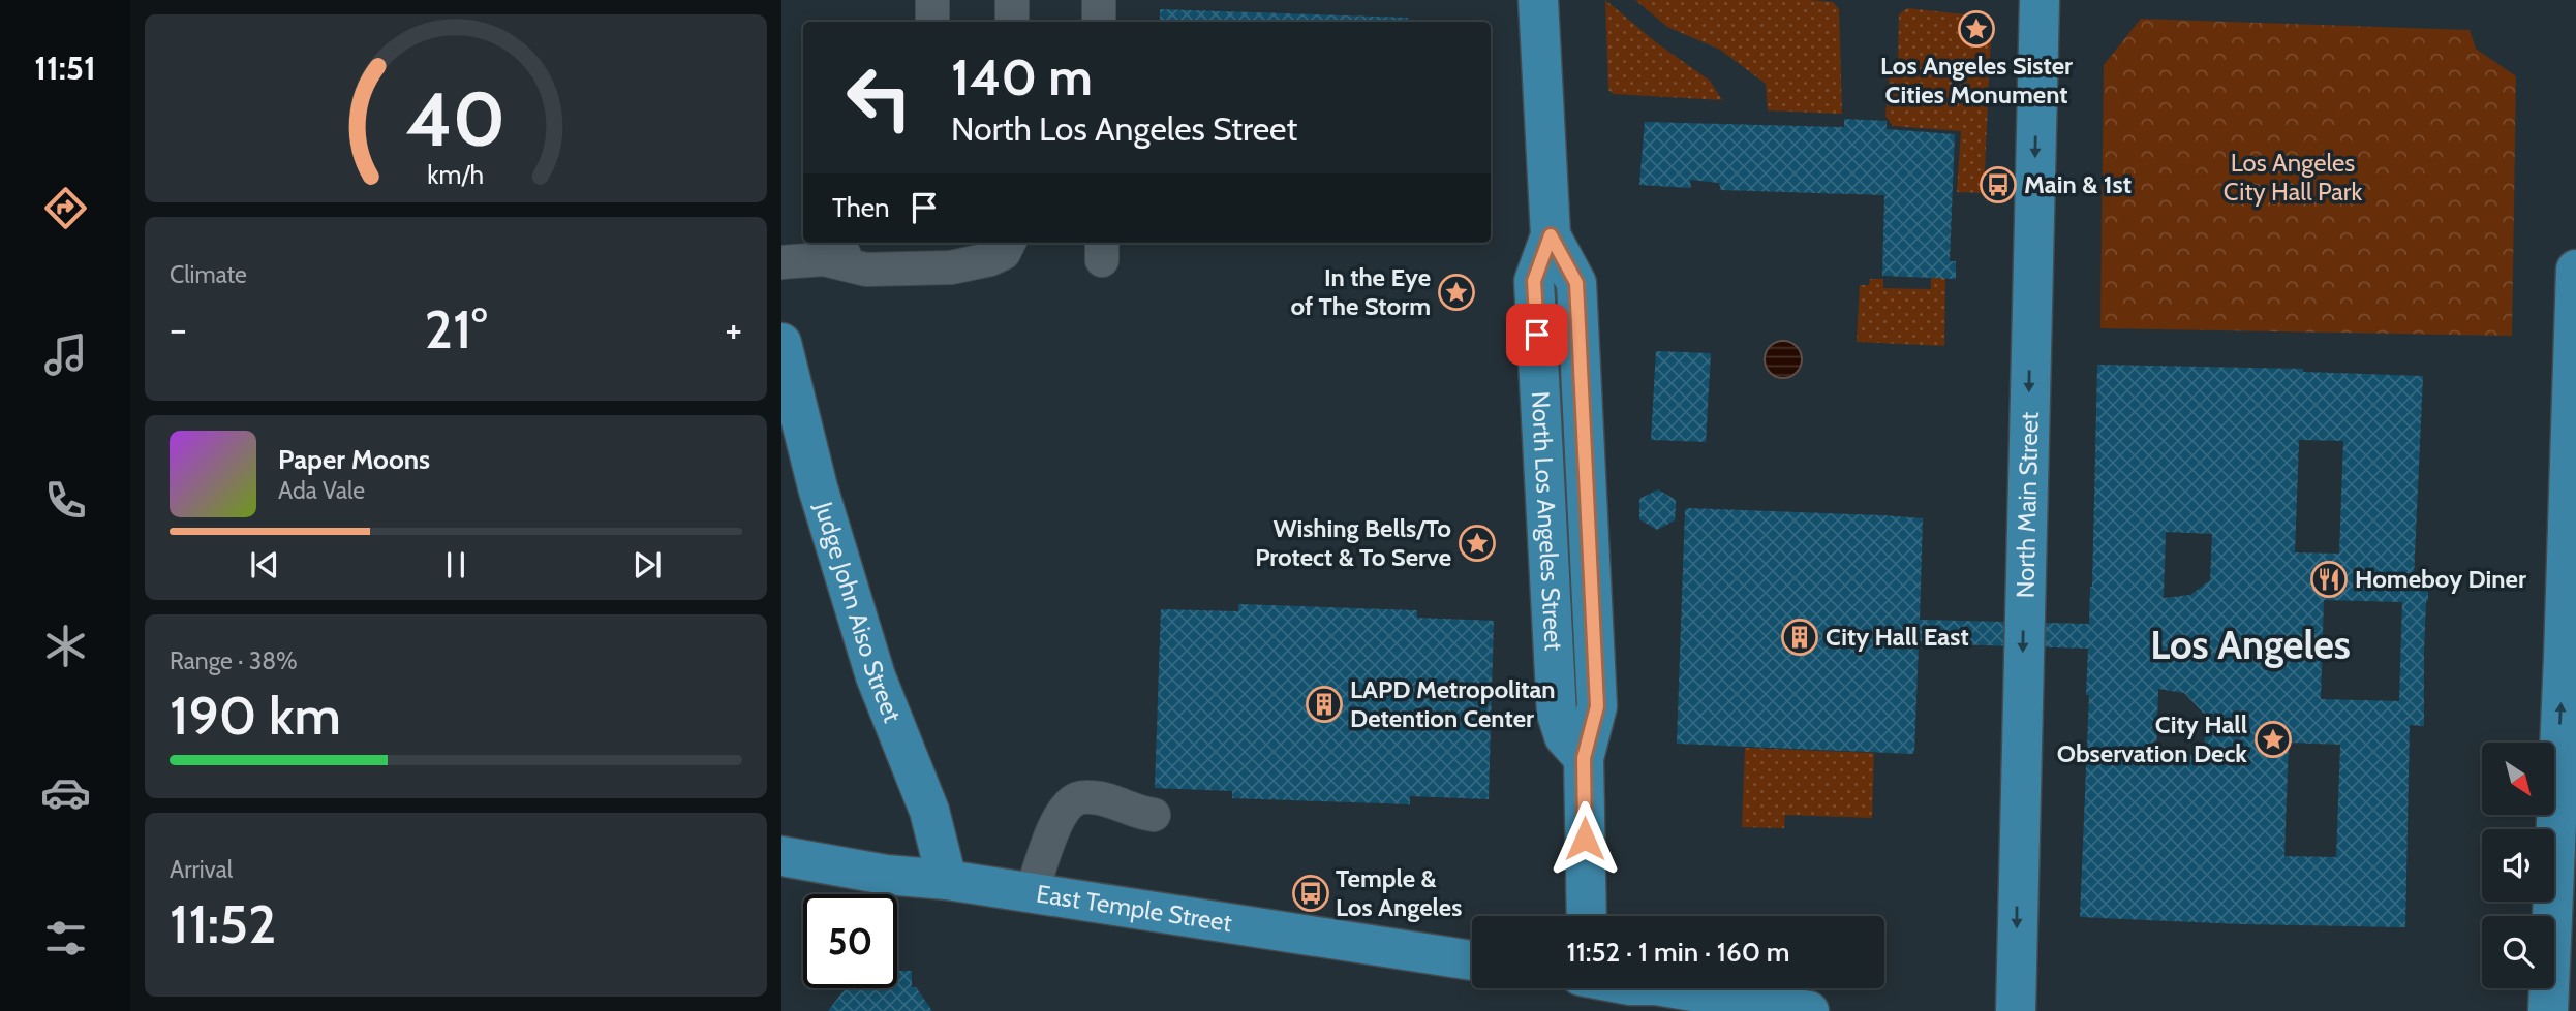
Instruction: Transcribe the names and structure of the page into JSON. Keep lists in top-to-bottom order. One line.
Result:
{"streets":{"main road":["North Main Street","North Los Angeles Street","Judge John Aiso Street","East Temple Street"]},"crossings":[["Judge John Aiso Street","East Temple Street"]],"one_way":["North Main Street"],"districts":["Los Angeles"],"parks":["Los Angeles City Hall Park"],"places":{"place":["Los Angeles Sister Cities Monument","In the Eye of The Storm","Wishing Bells/To Protect & To Serve","City Hall Observation Deck"],"bus stop":["Main & 1st","Temple & Los Angeles"],"restaurant":["Homeboy Diner"],"building":["City Hall East","LAPD Metropolitan Detention Center"]},"north":"bottom right","page":{"tabs":"11:51","turn":["140 m","North Los Angeles Street"],"then":"Then","tile":["Climate",["Range · 38%","190 km"],["Arrival","11:52"]],"heat":["−","21°","+"],"song":["Paper Moons","Ada Vale"],"limit":"50","trip":"11:52 · 1 min · 160 m","gauge":["40","km/h"]}}
